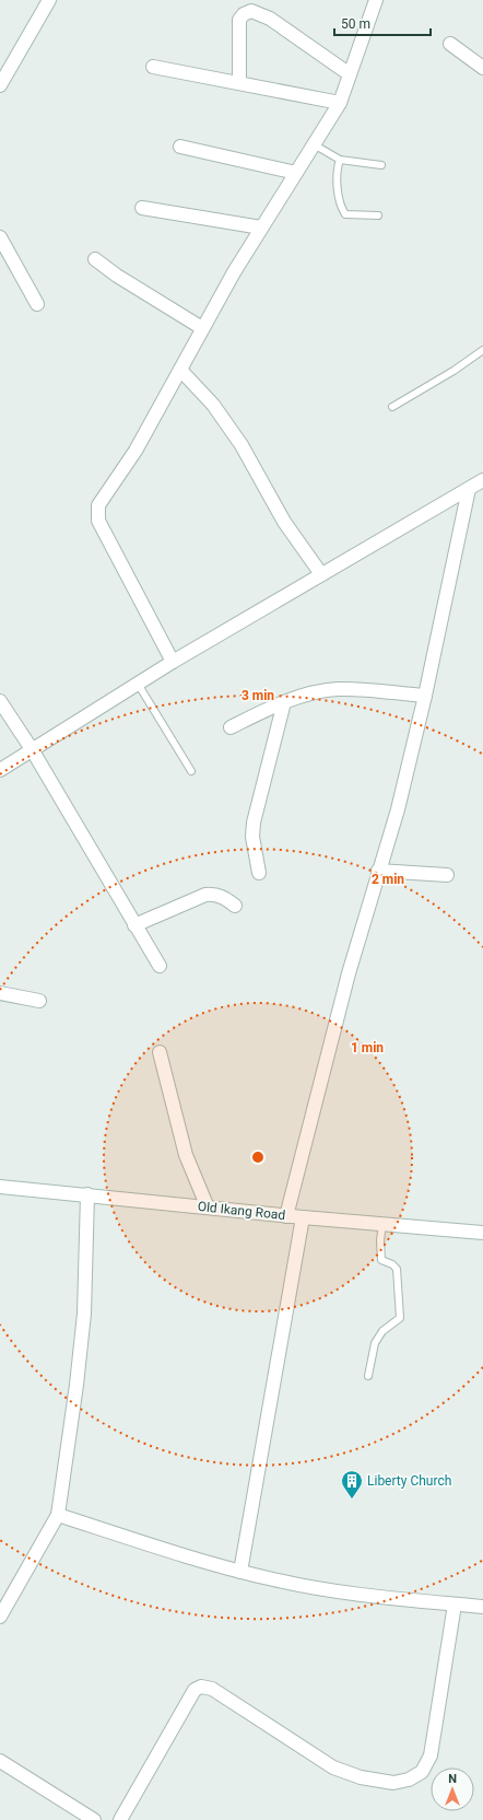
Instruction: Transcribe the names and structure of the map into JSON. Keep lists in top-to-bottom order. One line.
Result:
{"streets":{"street":["Old Ikang Road"]},"places":{"building":["Liberty Church"]},"scale_bar":"50 m","north":"top","rings":["3 min","2 min","1 min"]}
